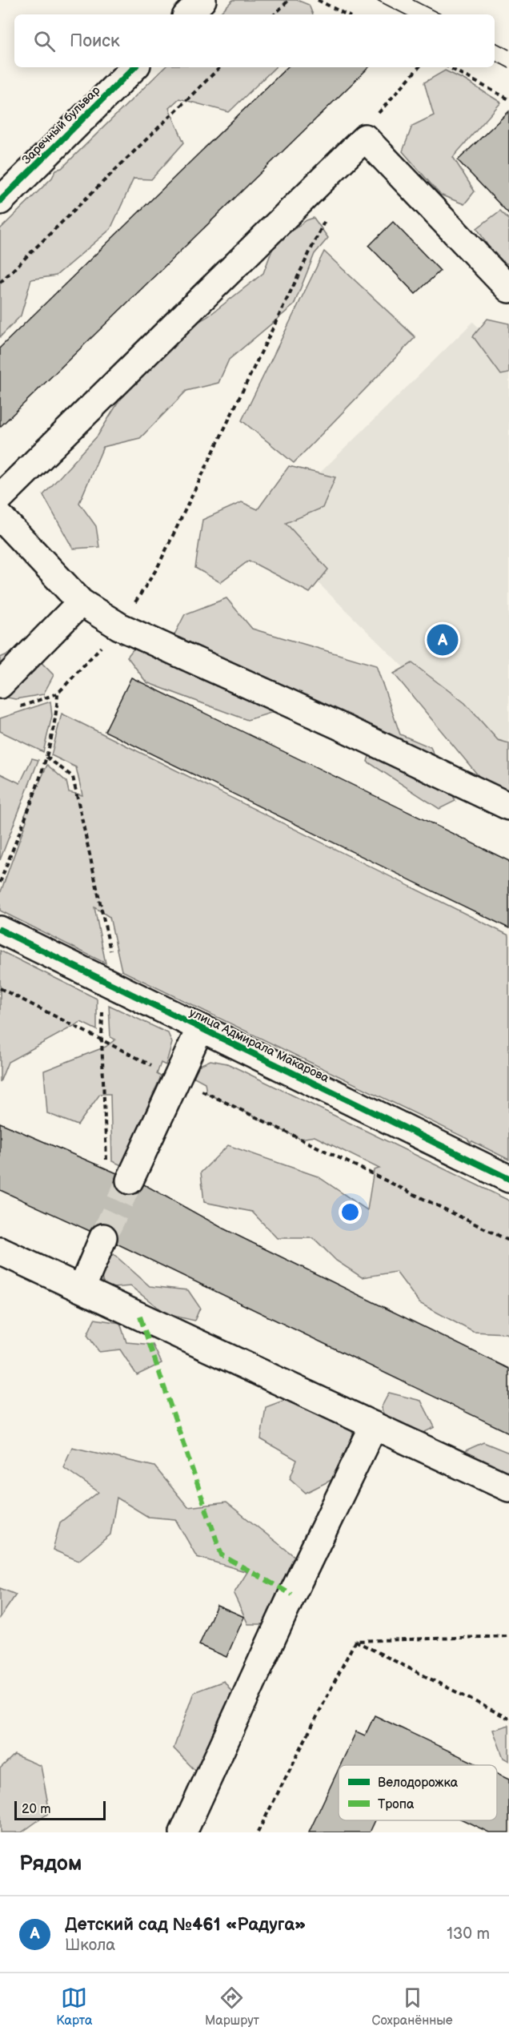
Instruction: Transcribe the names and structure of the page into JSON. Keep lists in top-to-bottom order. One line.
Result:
{"streets":{"street":["Заречный бульвар","улица Адмирала Макарова"]},"legend":["Велодорожка","Тропа"],"scale_bar":"20 m","page":{"search":"Поиск","pins":"A","scale":"20 m","heading":"Рядом","list":[{"mark":"A","name":"Детский сад №461 «Радуга»","note":"Школа","value":"130 m"}],"nav":["Карта","Маршрут","Сохранённые"]}}
